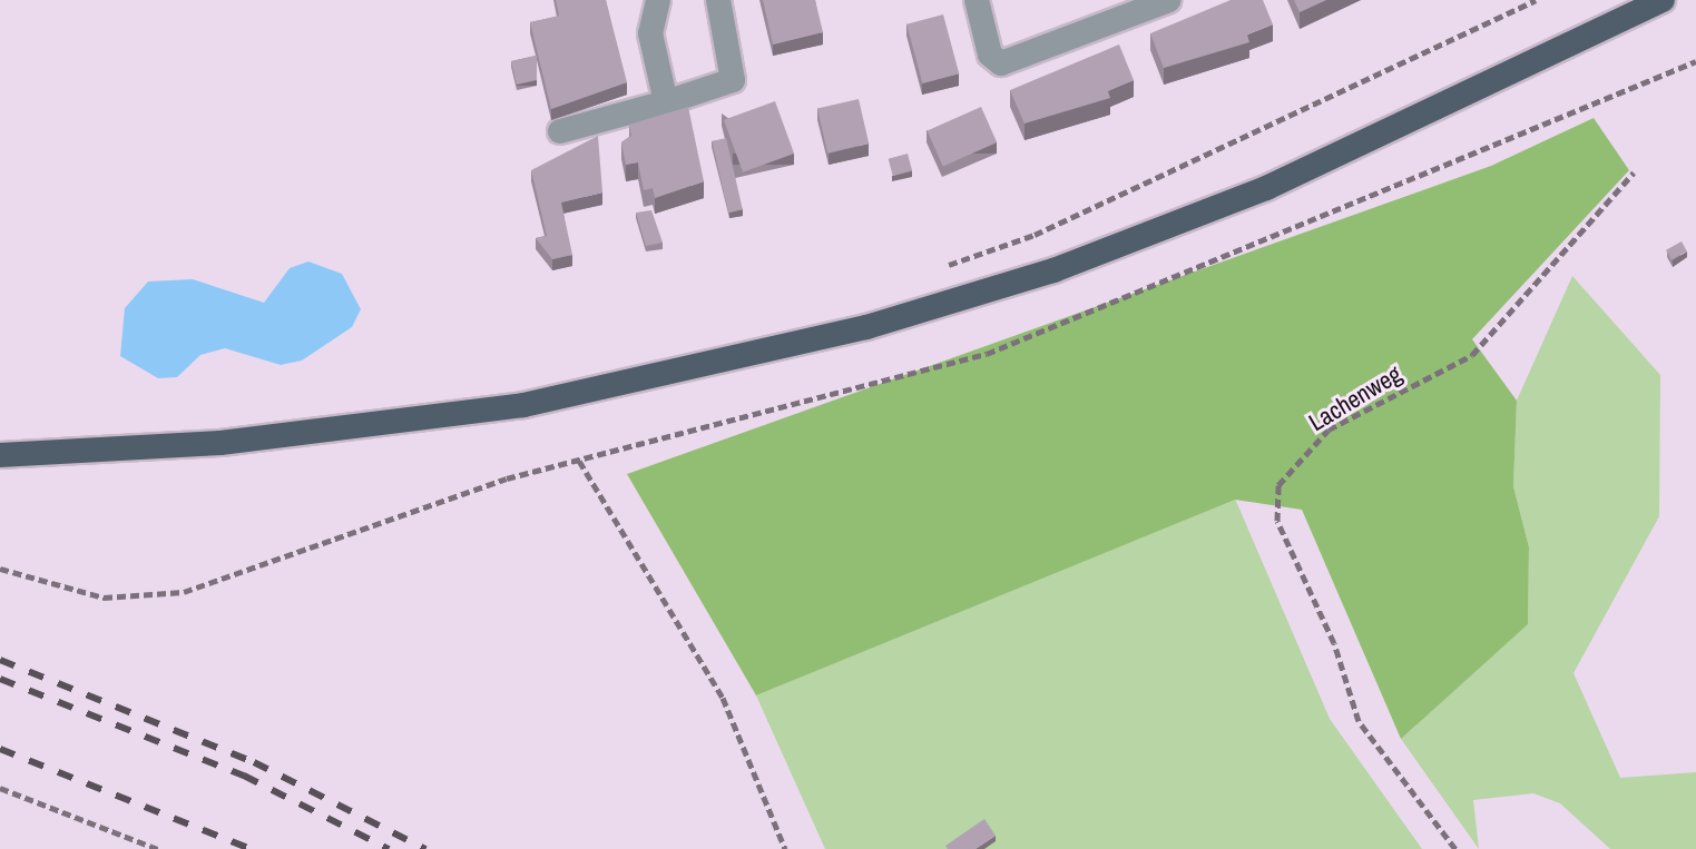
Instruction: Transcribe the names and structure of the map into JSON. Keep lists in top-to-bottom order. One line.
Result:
{"streets":{"path":["Lachenweg"]}}
